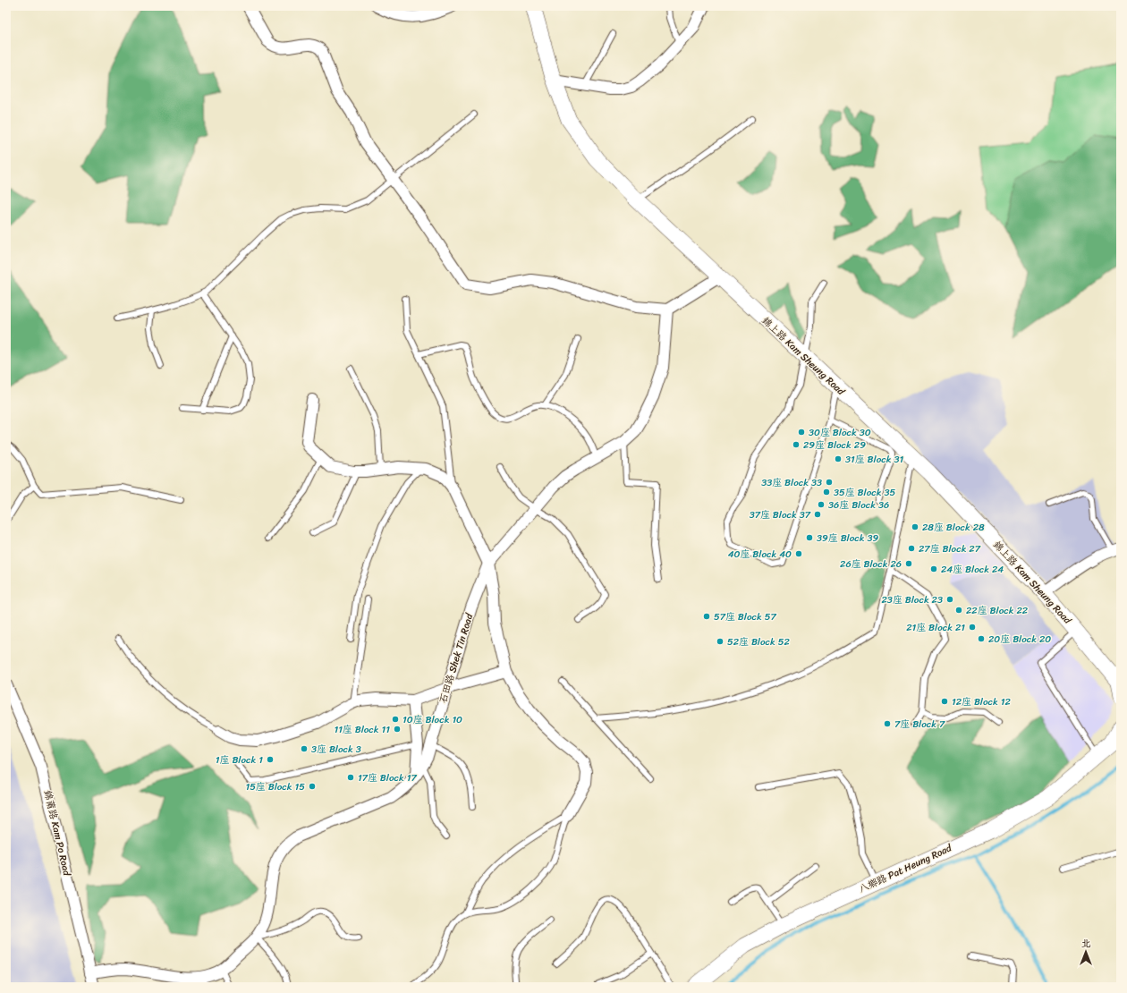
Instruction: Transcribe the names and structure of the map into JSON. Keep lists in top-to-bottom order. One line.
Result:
{"streets":{"main road":["錦上路 Kam Sheung Road","八鄉路 Pat Heung Road"],"street":["石田路 Shek Tin Road","錦莆路 Kam Po Road"]},"crossings":[["石田路 Shek Tin Road","錦莆路 Kam Po Road"]],"places":["30座 Block 30","29座 Block 29","31座 Block 31","33座 Block 33","35座 Block 35","36座 Block 36","37座 Block 37","28座 Block 28","39座 Block 39","27座 Block 27","40座 Block 40","26座 Block 26","24座 Block 24","23座 Block 23","22座 Block 22","57座 Block 57","21座 Block 21","20座 Block 20","52座 Block 52","12座 Block 12","10座 Block 10","7座 Block 7","11座 Block 11","3座 Block 3","1座 Block 1","17座 Block 17","15座 Block 15"],"north":"top"}
